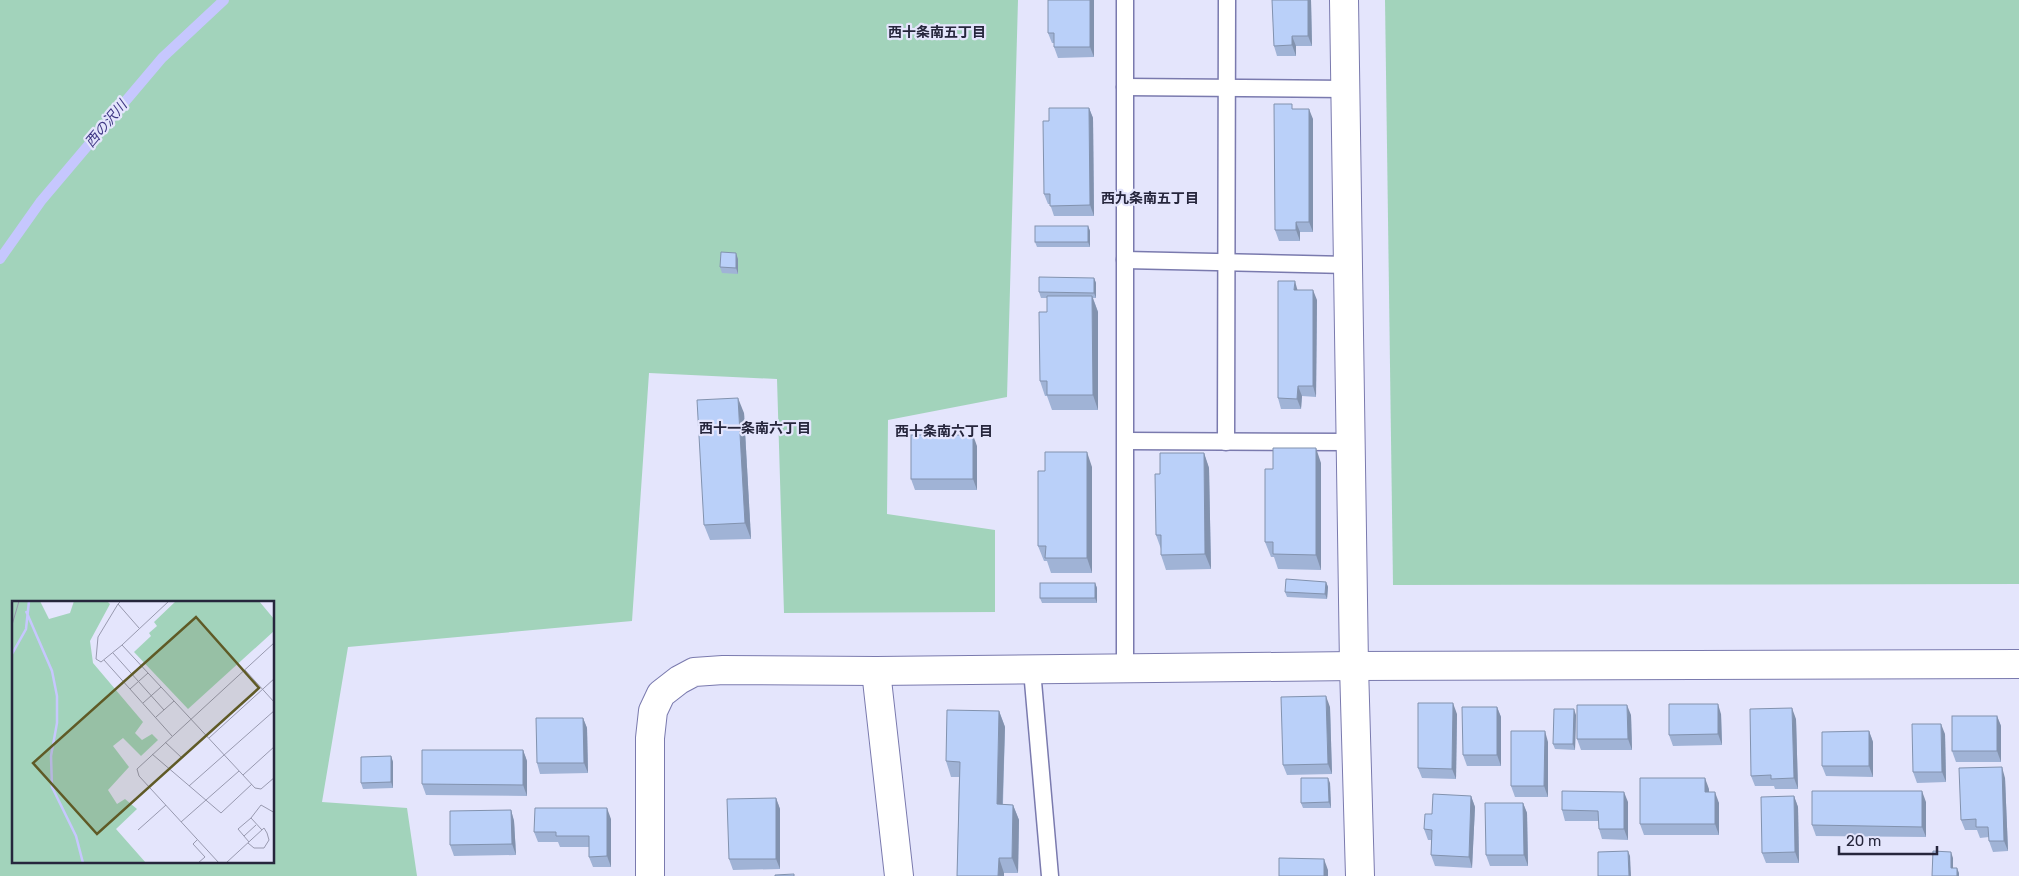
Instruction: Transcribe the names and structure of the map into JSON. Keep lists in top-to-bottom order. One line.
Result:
{"districts":["西十条南五丁目","西九条南五丁目","西十一条南六丁目","西十条南六丁目"],"water":["西の沢川"],"scale_bar":"20 m"}
